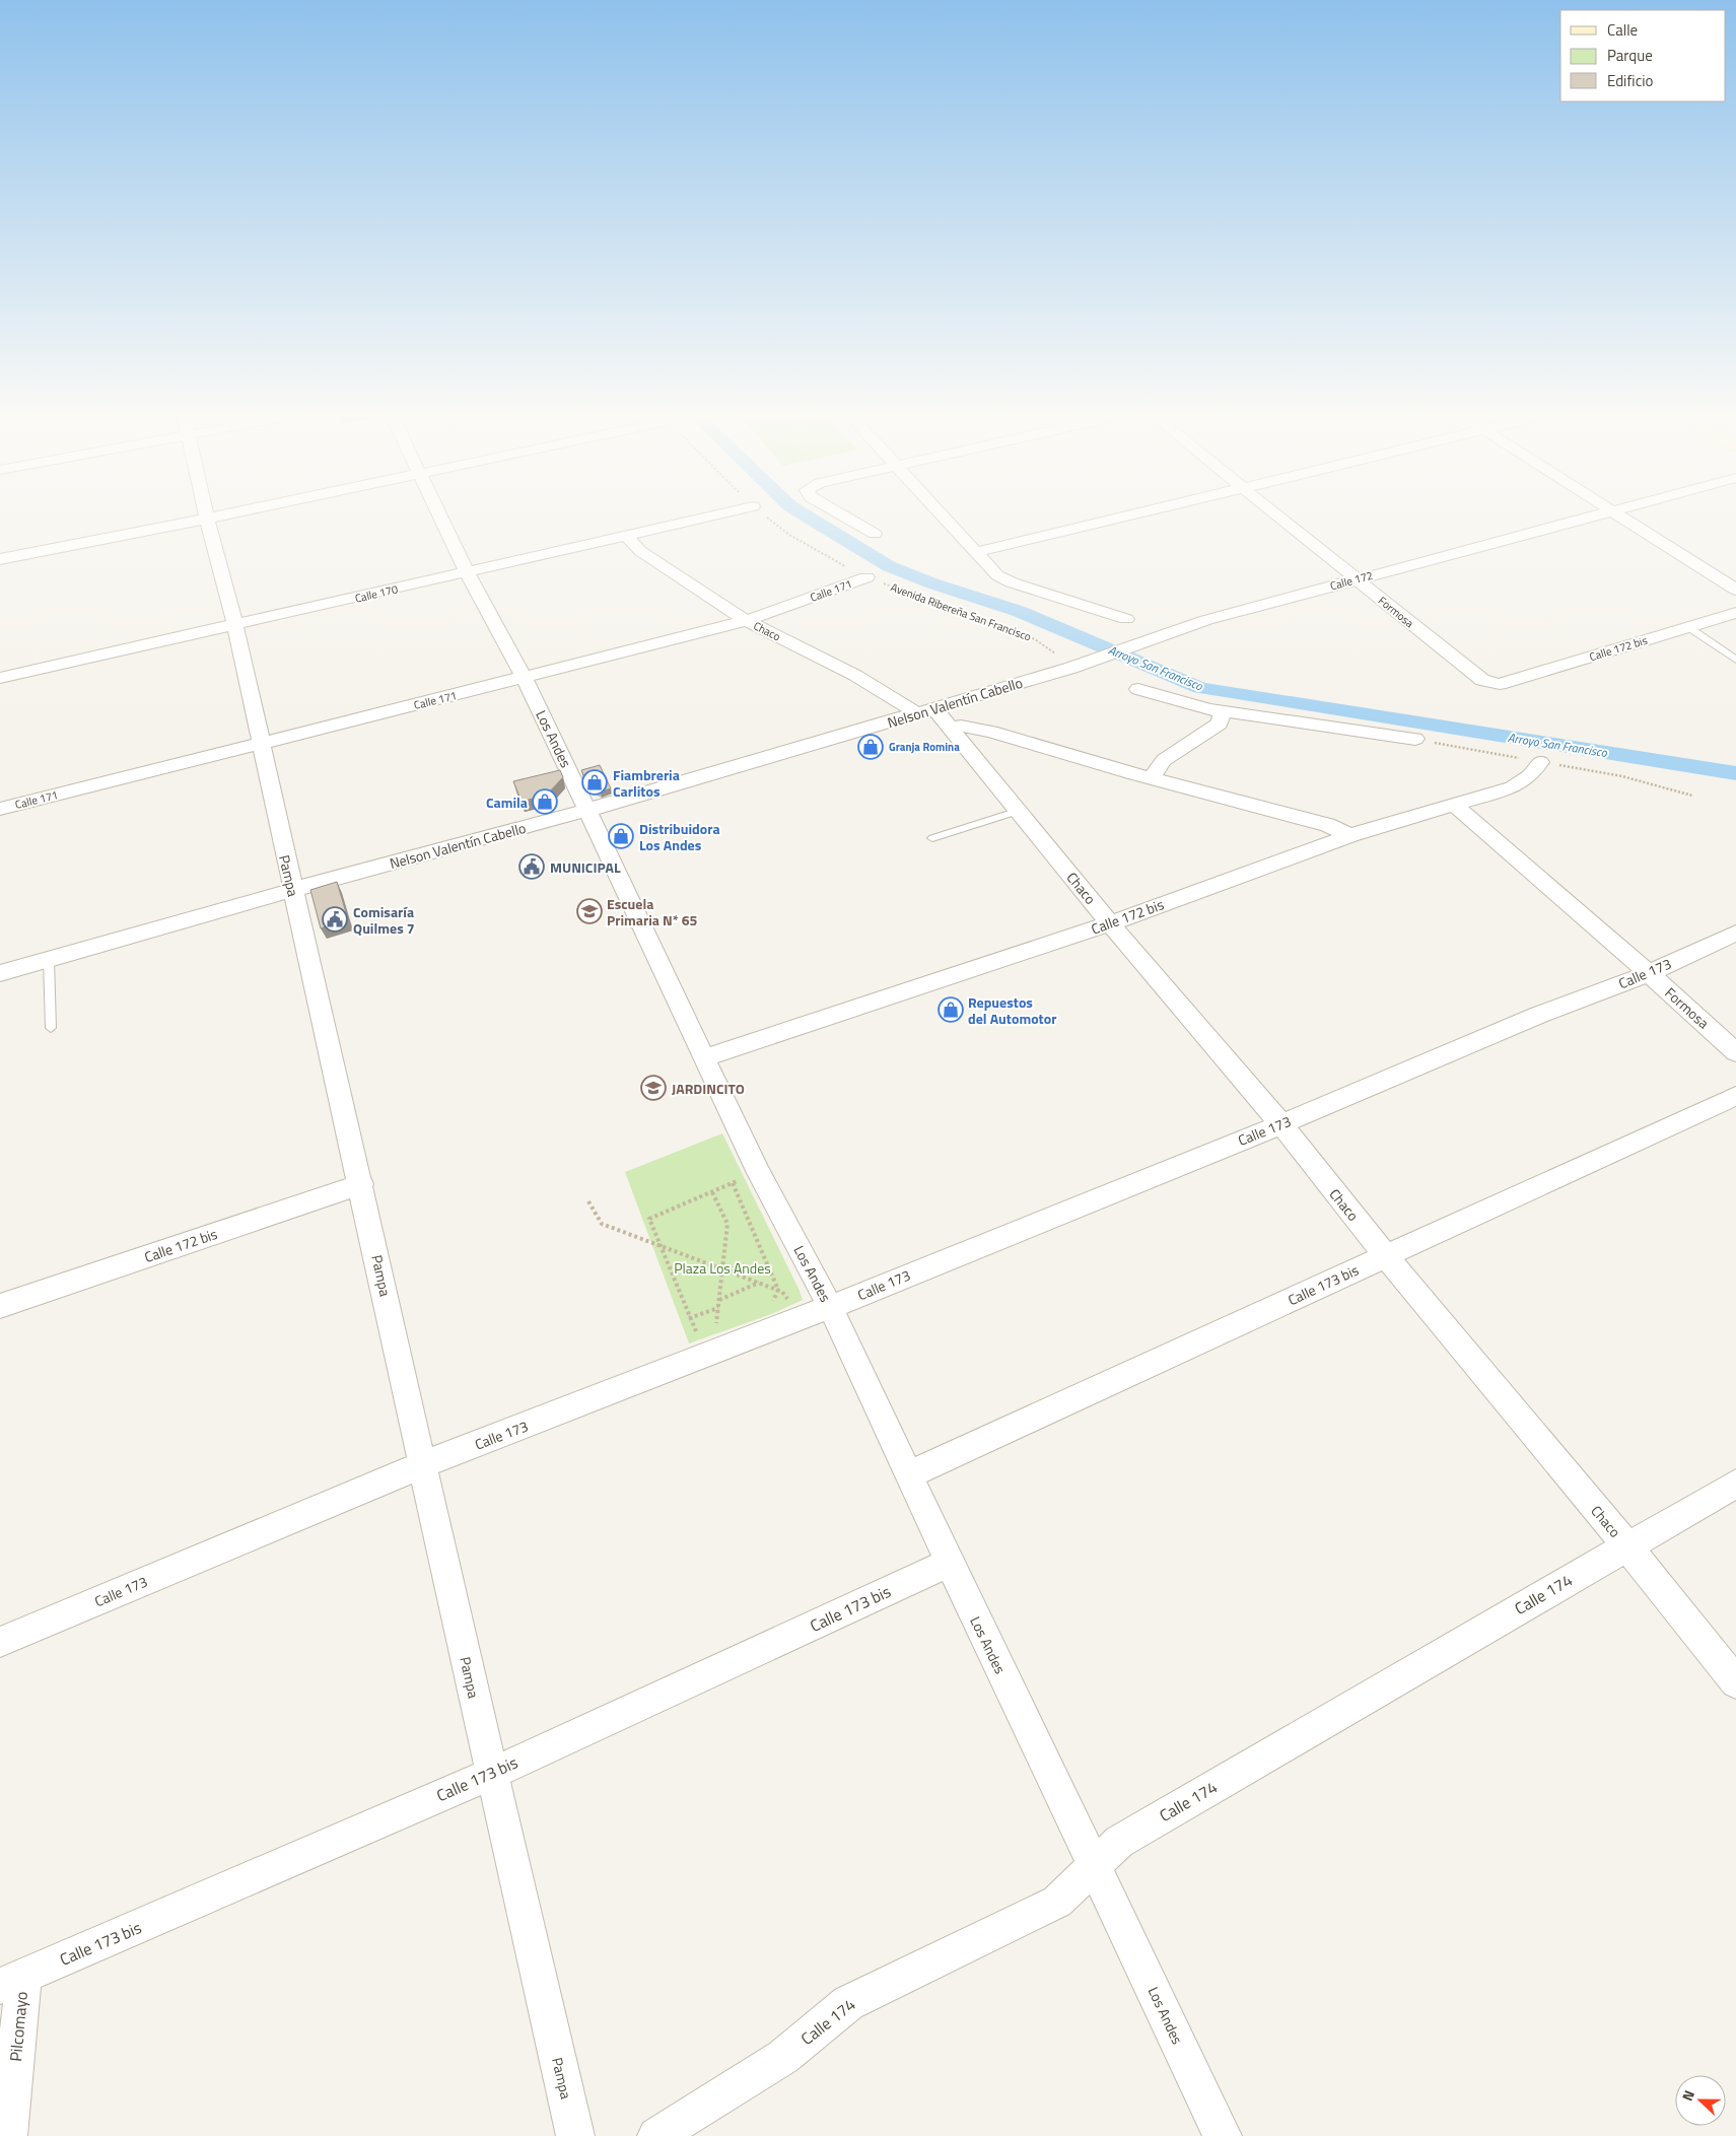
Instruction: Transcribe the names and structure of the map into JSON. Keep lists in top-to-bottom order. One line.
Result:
{"streets":{"street":["Calle 172","Calle 171","Calle 170","Formosa","Chaco","Calle 172 bis","Nelson Valentín Cabello","Los Andes","Pampa","Calle 173","Calle 173 bis","Calle 174","Pilcomayo"],"path":["Avenida Ribereña San Francisco"]},"crossings":[["Calle 172","Formosa"],["Calle 172","Nelson Valentín Cabello"],["Calle 171","Avenida Ribereña San Francisco"],["Calle 171","Chaco"],["Calle 171","Los Andes"],["Calle 171","Pampa"],["Calle 170","Chaco"],["Calle 170","Los Andes"],["Calle 170","Pampa"],["Avenida Ribereña San Francisco","Nelson Valentín Cabello"],["Formosa","Calle 172 bis"],["Formosa","Calle 173"],["Chaco","Calle 172 bis"],["Chaco","Nelson Valentín Cabello"],["Chaco","Calle 173"],["Chaco","Calle 173 bis"],["Chaco","Calle 174"],["Calle 172 bis","Los Andes"],["Calle 172 bis","Pampa"],["Nelson Valentín Cabello","Los Andes"],["Nelson Valentín Cabello","Pampa"],["Los Andes","Calle 173"],["Los Andes","Calle 173 bis"],["Los Andes","Calle 174"],["Pampa","Calle 173"],["Pampa","Calle 173 bis"],["Calle 173 bis","Pilcomayo"]],"water":["Arroyo San Francisco"],"parks":["Plaza Los Andes"],"places":{"shop":["Granja Romina","Fiambreria Carlitos","Camila","Distribuidora Los Andes","Repuestos del Automotor"],"public building":["MUNICIPAL","Comisaría Quilmes 7"],"school or university":["Escuela Primaria N* 65","JARDINCITO"]},"legend":["Calle","Parque","Edificio"],"north":"left"}
